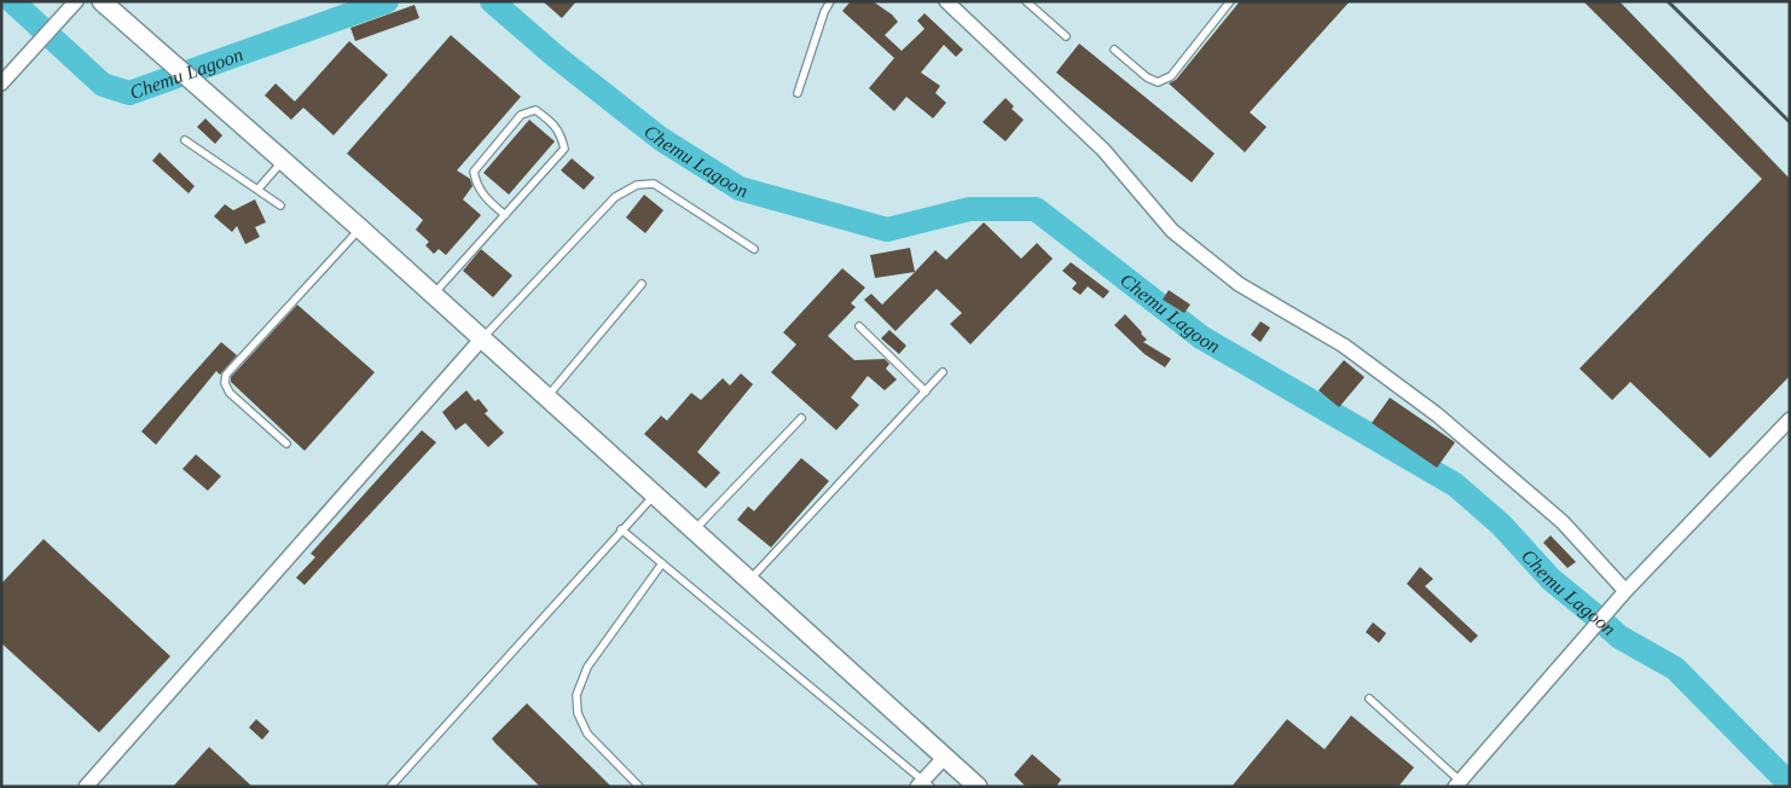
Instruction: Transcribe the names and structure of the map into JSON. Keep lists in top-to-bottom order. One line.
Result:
{"water":["Chemu Lagoon"]}
